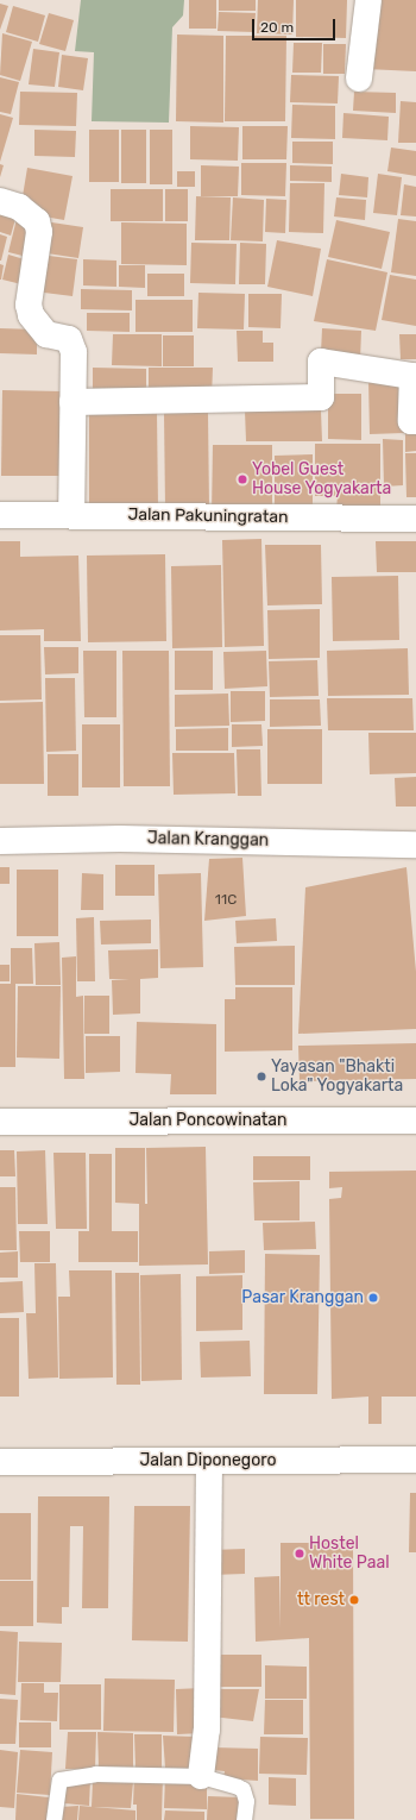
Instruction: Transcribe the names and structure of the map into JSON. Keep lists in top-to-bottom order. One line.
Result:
{"streets":{"street":["Jalan Pakuningratan","Jalan Kranggan","Jalan Poncowinatan","Jalan Diponegoro"]},"places":["Yobel Guest House Yogyakarta","Yayasan \"Bhakti Loka\" Yogyakarta","Pasar Kranggan","Hostel White Paal","tt rest"],"house_numbers":["11C"],"scale_bar":"20 m"}
